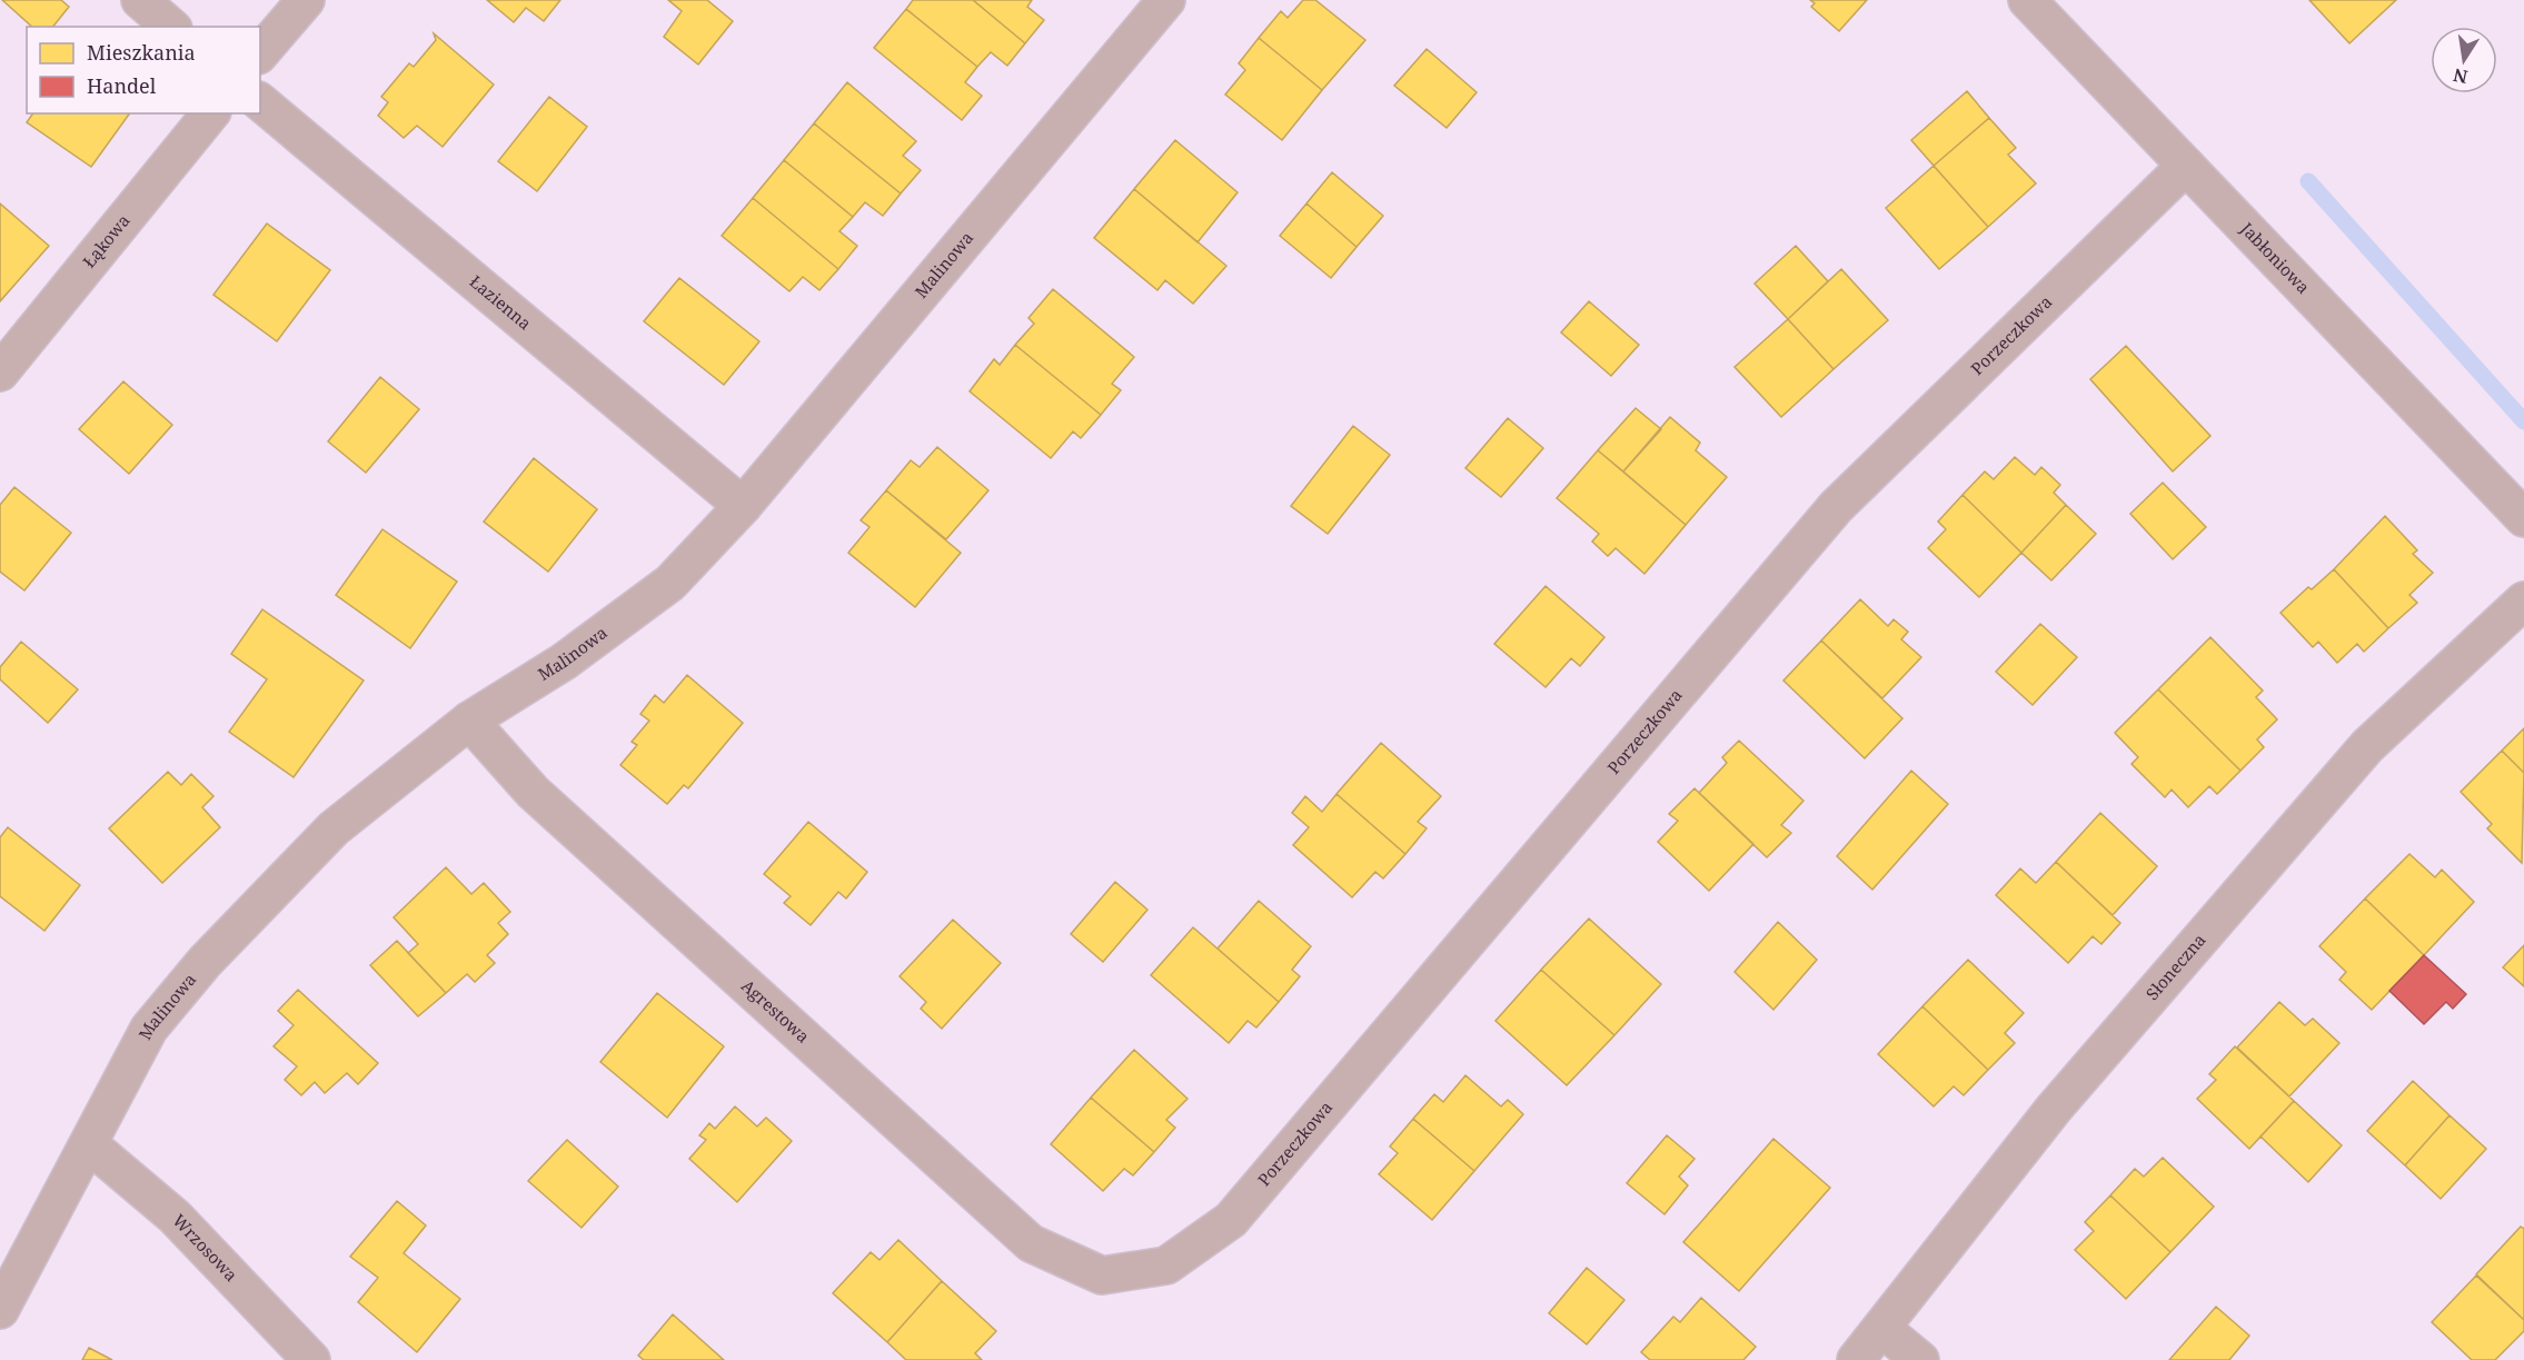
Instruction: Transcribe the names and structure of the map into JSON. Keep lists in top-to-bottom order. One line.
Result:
{"streets":{"street":["Łąkowa","Jabłoniowa","Malinowa","Łazienna","Porzeczkowa","Słoneczna","Agrestowa","Wrzosowa"]},"crossings":[["Jabłoniowa","Porzeczkowa"],["Malinowa","Łazienna"],["Malinowa","Agrestowa"],["Malinowa","Wrzosowa"],["Porzeczkowa","Agrestowa"]],"legend":["Mieszkania","Handel"],"north":"bottom"}
